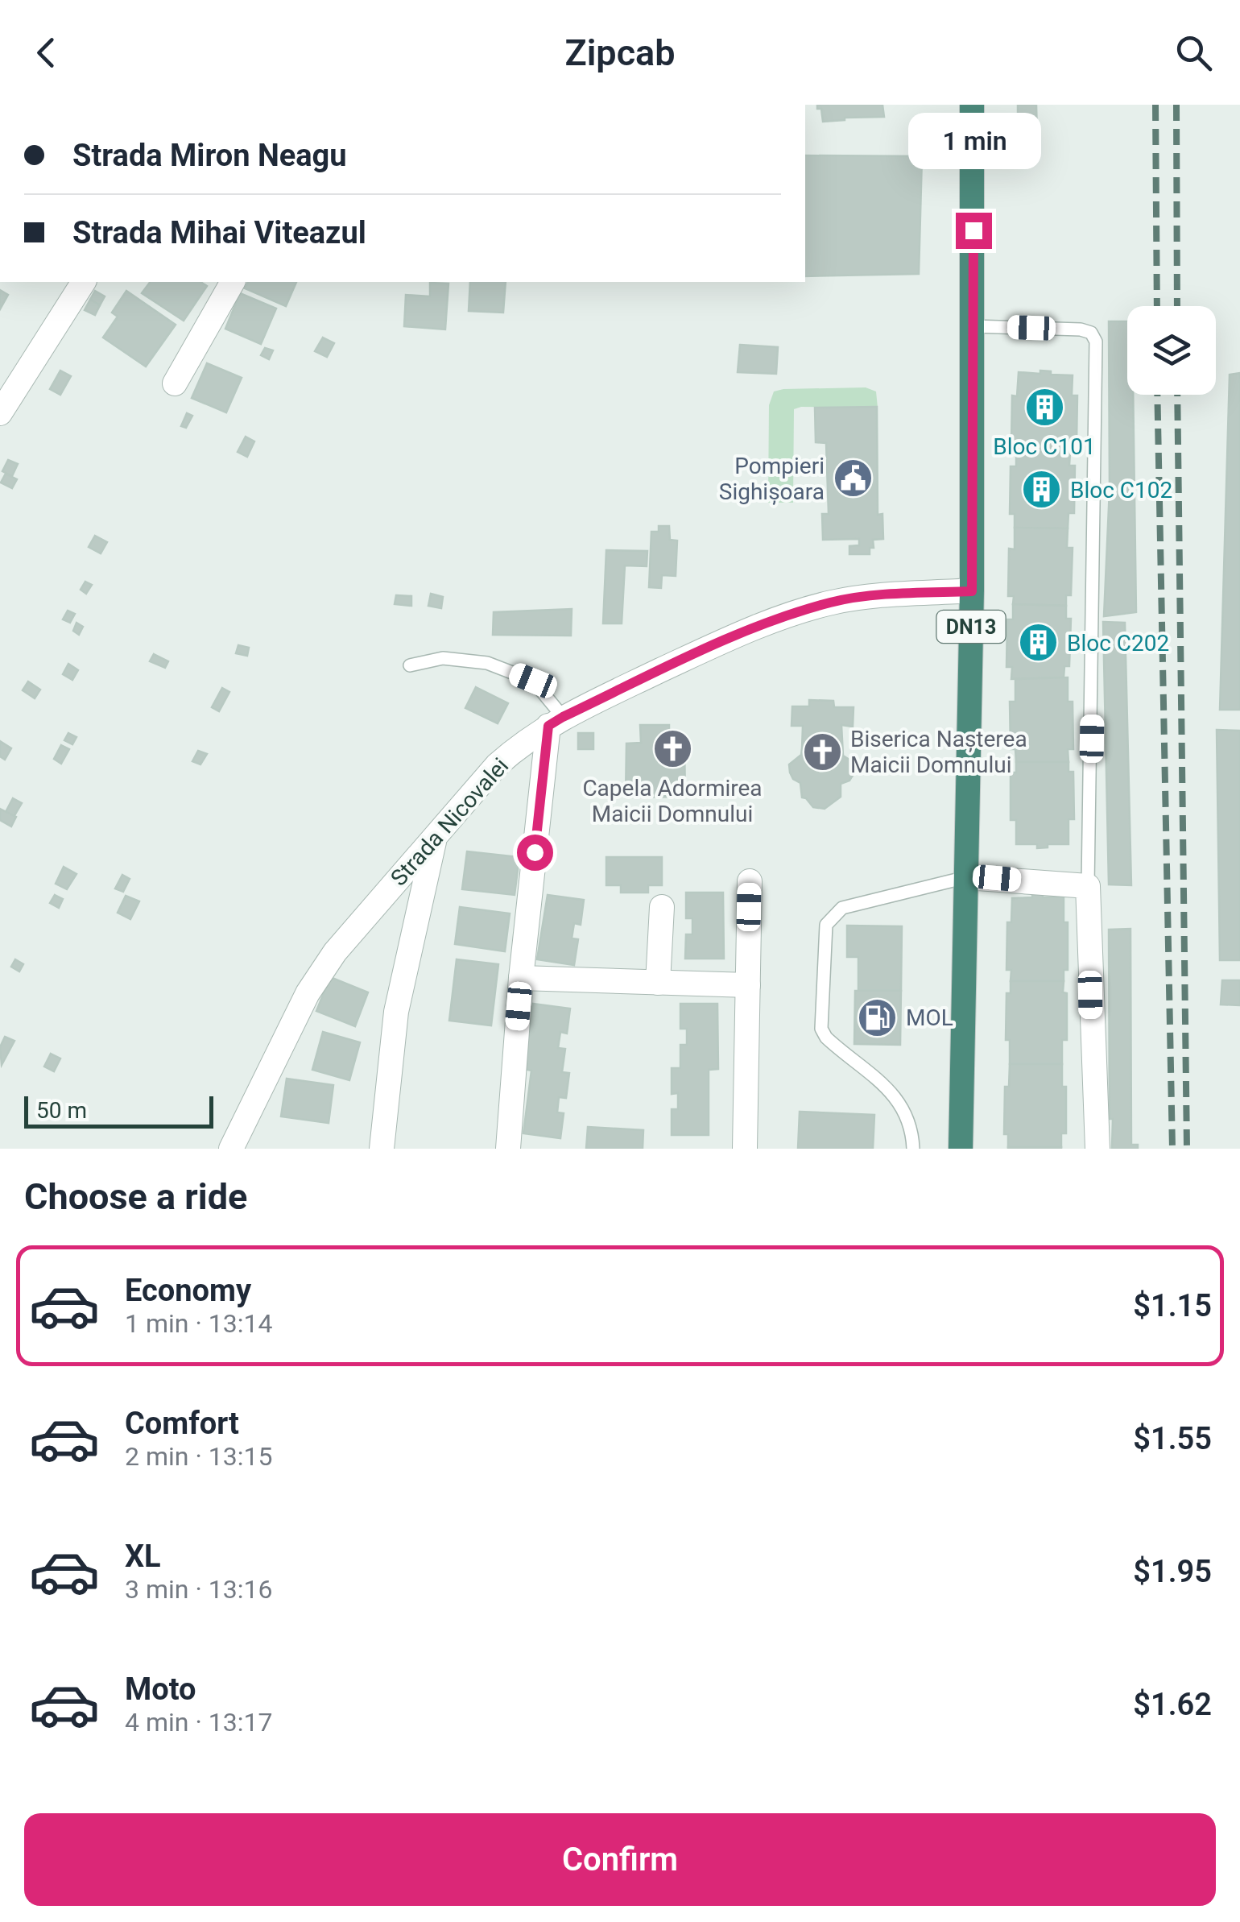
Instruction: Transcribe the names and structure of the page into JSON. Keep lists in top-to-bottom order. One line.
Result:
{"streets":{"highway":["DN13"],"street":["Strada Nicovalei"]},"crossings":[["DN13","Strada Nicovalei"]],"places":{"building":["Bloc C101","Bloc C102","Bloc C202"],"public building":["Pompieri Sighișoara"],"church":["Capela Adormirea Maicii Domnului","Biserica Nașterea Maicii Domnului"],"fuel station":["MOL"]},"scale_bar":"50 m","page":{"header":"Zipcab","banner":["Strada Miron Neagu","Strada Mihai Viteazul"],"bubble":"1 min","scale":"50 m","heading":"Choose a ride","list":[{"name":"Economy","note":"1 min · 13:14","value":"$1.15"},{"name":"Comfort","note":"2 min · 13:15","value":"$1.55"},{"name":"XL","note":"3 min · 13:16","value":"$1.95"},{"name":"Moto","note":"4 min · 13:17","value":"$1.62"}],"buttons":"Confirm"}}
